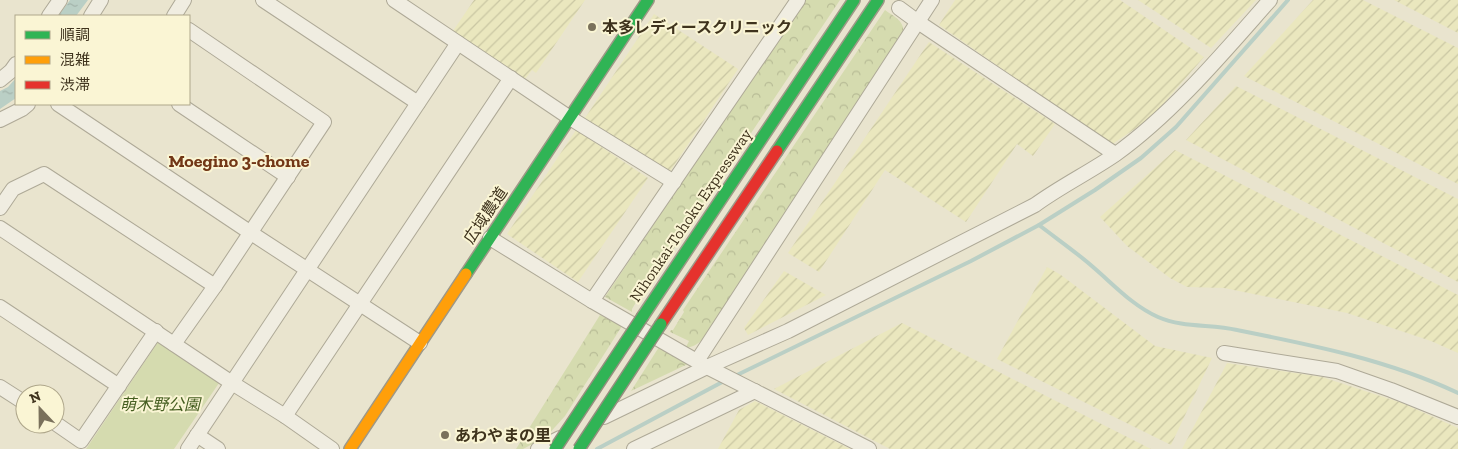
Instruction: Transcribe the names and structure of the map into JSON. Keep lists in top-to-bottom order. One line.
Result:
{"streets":{"main road":["広域農道","Nihonkai-Tohoku Expressway"]},"districts":["Moegino 3-chome"],"parks":["萌木野公園"],"places":["本多レディースクリニック","あわやまの里"],"legend":["順調","混雑","渋滞"],"north":"top"}
